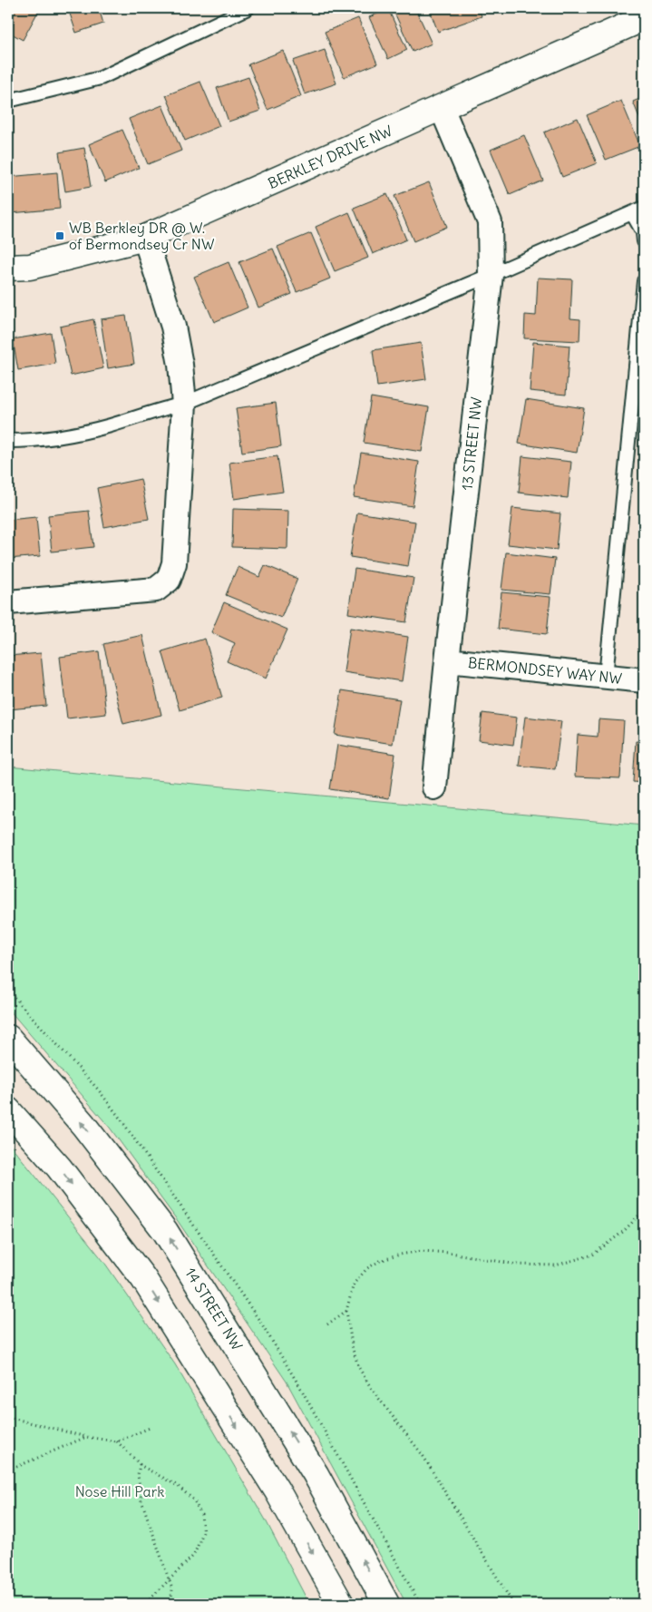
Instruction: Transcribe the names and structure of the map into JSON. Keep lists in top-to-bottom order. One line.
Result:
{"streets":{"main road":["BERKLEY DRIVE NW","14 STREET NW"],"street":["13 STREET NW","BERMONDSEY WAY NW"]},"crossings":[["BERKLEY DRIVE NW","13 STREET NW"],["13 STREET NW","BERMONDSEY WAY NW"]],"parks":["Nose Hill Park"],"places":{"transit":["WB Berkley DR @ W. of Bermondsey Cr NW"]}}
